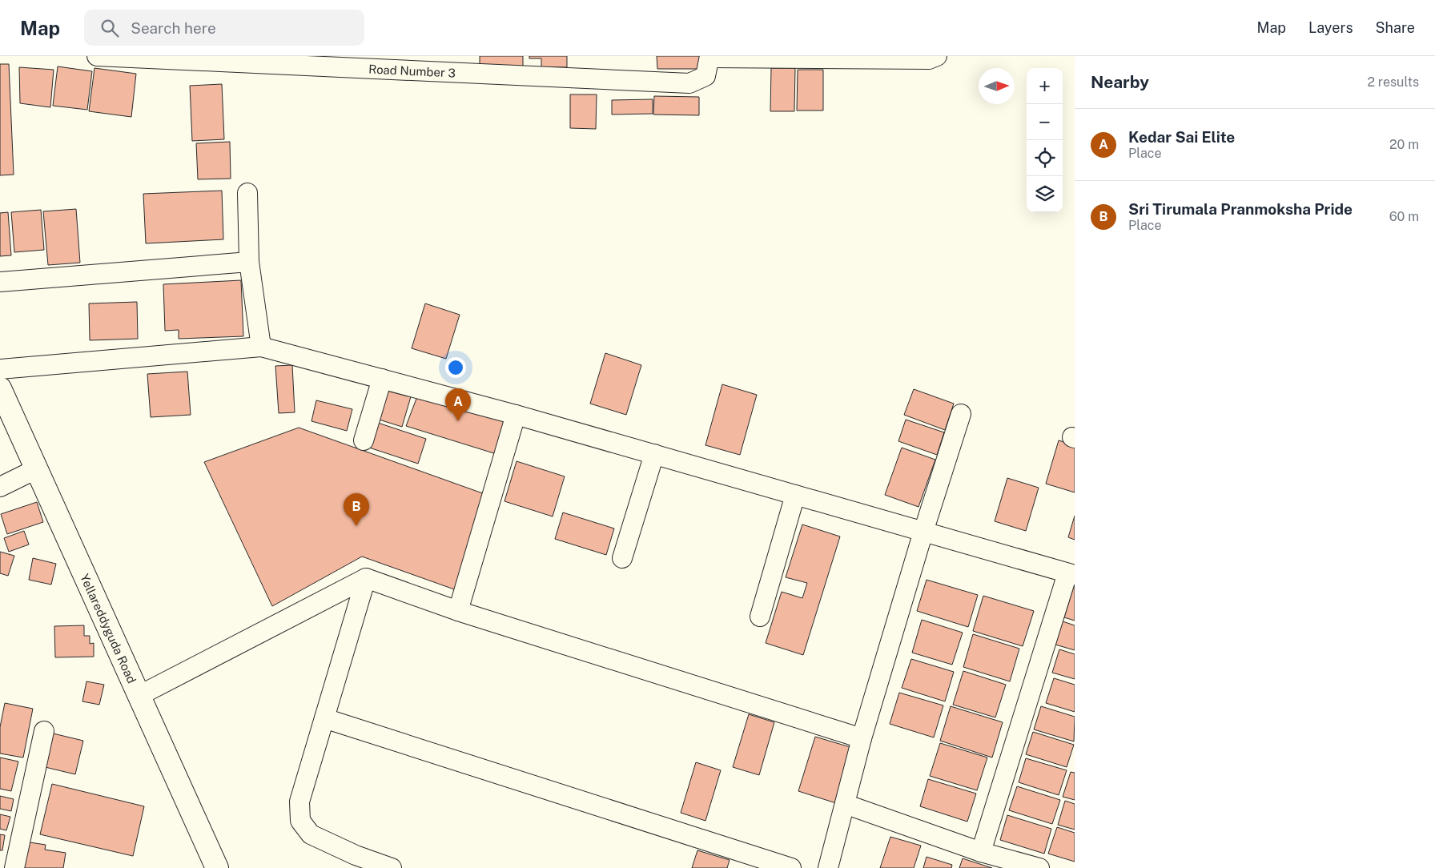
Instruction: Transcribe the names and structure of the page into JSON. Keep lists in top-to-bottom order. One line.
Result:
{"streets":{"street":["Road Number 3","Yellareddyguda Road"]},"north":"right","page":{"header":"Map","search":"Search here","nav":["Map","Layers","Share"],"heading":["Nearby","2 results"],"map_buttons":["+","−"],"list":[{"mark":"A","name":"Kedar Sai Elite","note":"Place","value":"20 m"},{"mark":"B","name":"Sri Tirumala Pranmoksha Pride","note":"Place","value":"60 m"}],"pins":["A","B"]}}
